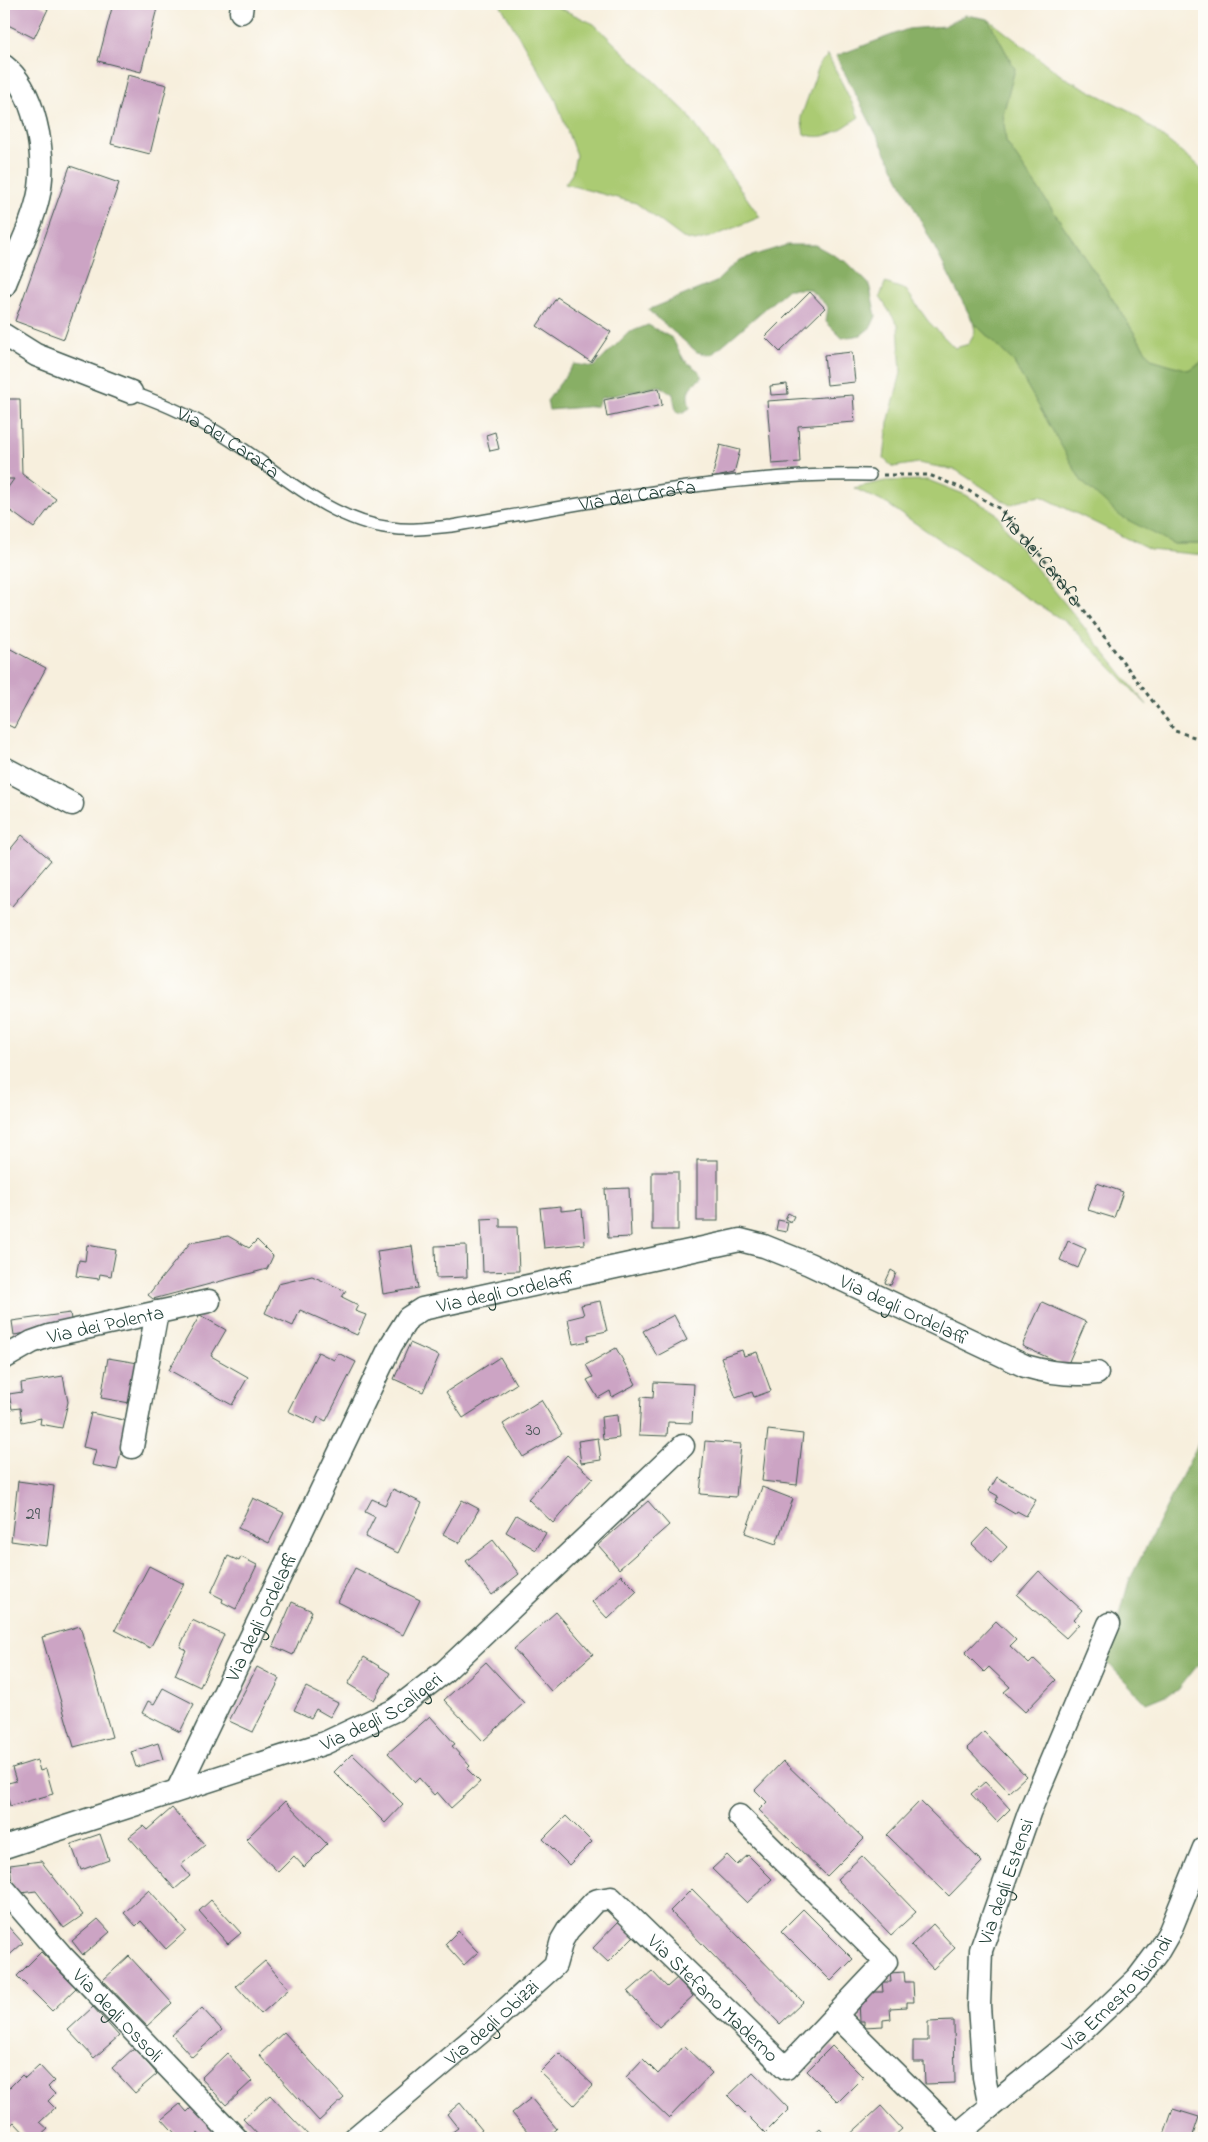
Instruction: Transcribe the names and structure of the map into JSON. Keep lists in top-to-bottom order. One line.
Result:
{"streets":{"street":["Via dei Carafa","Via degli Ordelaffi","Via dei Polenta","Via degli Scaligeri","Via degli Estensi","Via Ernesto Biondi","Via Stefano Maderno","Via degli Ossoli","Via degli Obizzi"]},"crossings":[["Via degli Ordelaffi","Via degli Scaligeri"],["Via degli Estensi","Via Ernesto Biondi"],["Via Stefano Maderno","Via degli Obizzi"]],"house_numbers":["30","29"]}
